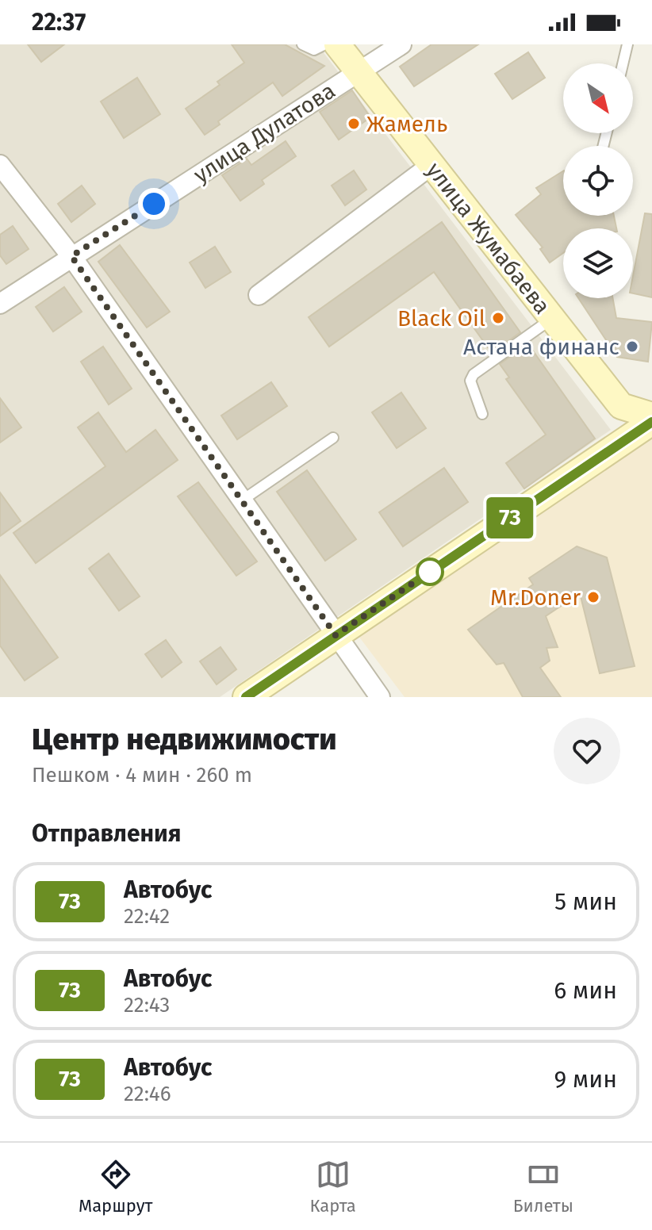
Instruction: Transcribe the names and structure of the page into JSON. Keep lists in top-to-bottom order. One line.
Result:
{"streets":{"street":["улица Дулатова","улица Жумабаева"]},"crossings":[["улица Дулатова","улица Жумабаева"]],"places":["Жамель","Black Oil","Астана финанс","Mr.Doner"],"lines":["bus line 73"],"north":"bottom right","page":{"status":"22:37","on_map":"73","heading":[["Центр недвижимости","Пешком · 4 мин · 260 m"],"Отправления"],"list":[{"mark":"73","name":"Автобус","note":"22:42","value":"5 мин"},{"mark":"73","name":"Автобус","note":"22:43","value":"6 мин"},{"mark":"73","name":"Автобус","note":"22:46","value":"9 мин"}],"tabs":["Маршрут","Карта","Билеты"]}}
